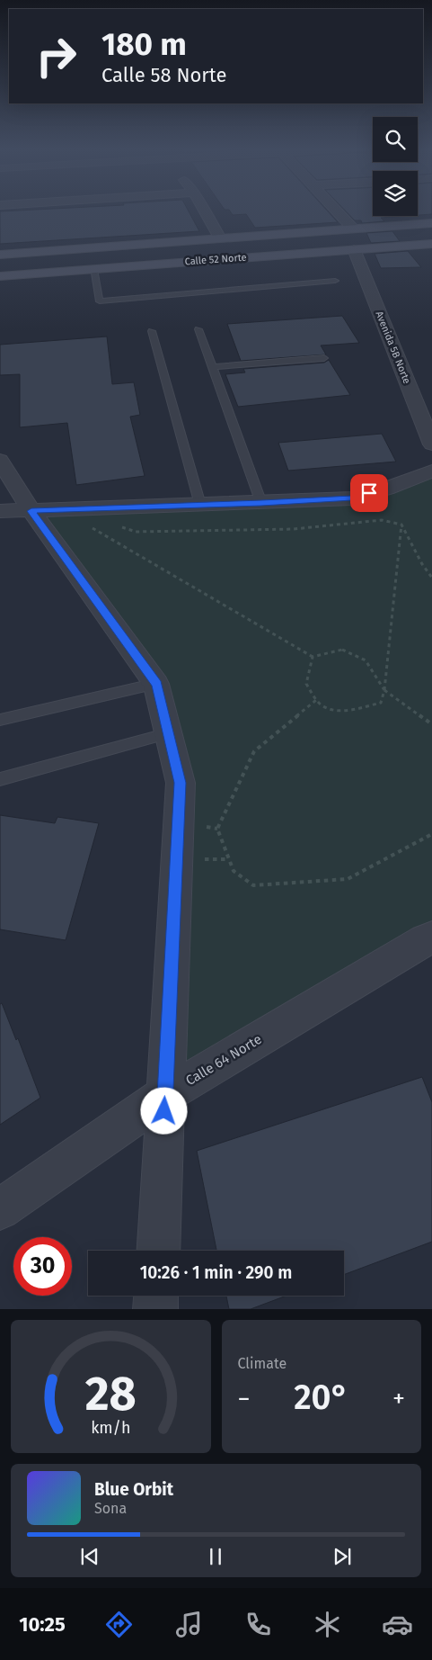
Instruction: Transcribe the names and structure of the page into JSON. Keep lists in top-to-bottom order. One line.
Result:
{"streets":{"main road":["Calle 52 Norte"],"street":["Avenida 5B Norte","Calle 64 Norte"]},"crossings":[["Calle 52 Norte","Avenida 5B Norte"]],"page":{"turn":["180 m","Calle 58 Norte"],"limit":"30","trip":"10:26 · 1 min · 290 m","tile":"Climate","heat":["−","20°","+"],"song":["Blue Orbit","Sona"],"tabs":"10:25","gauge":["28","km/h"]}}
